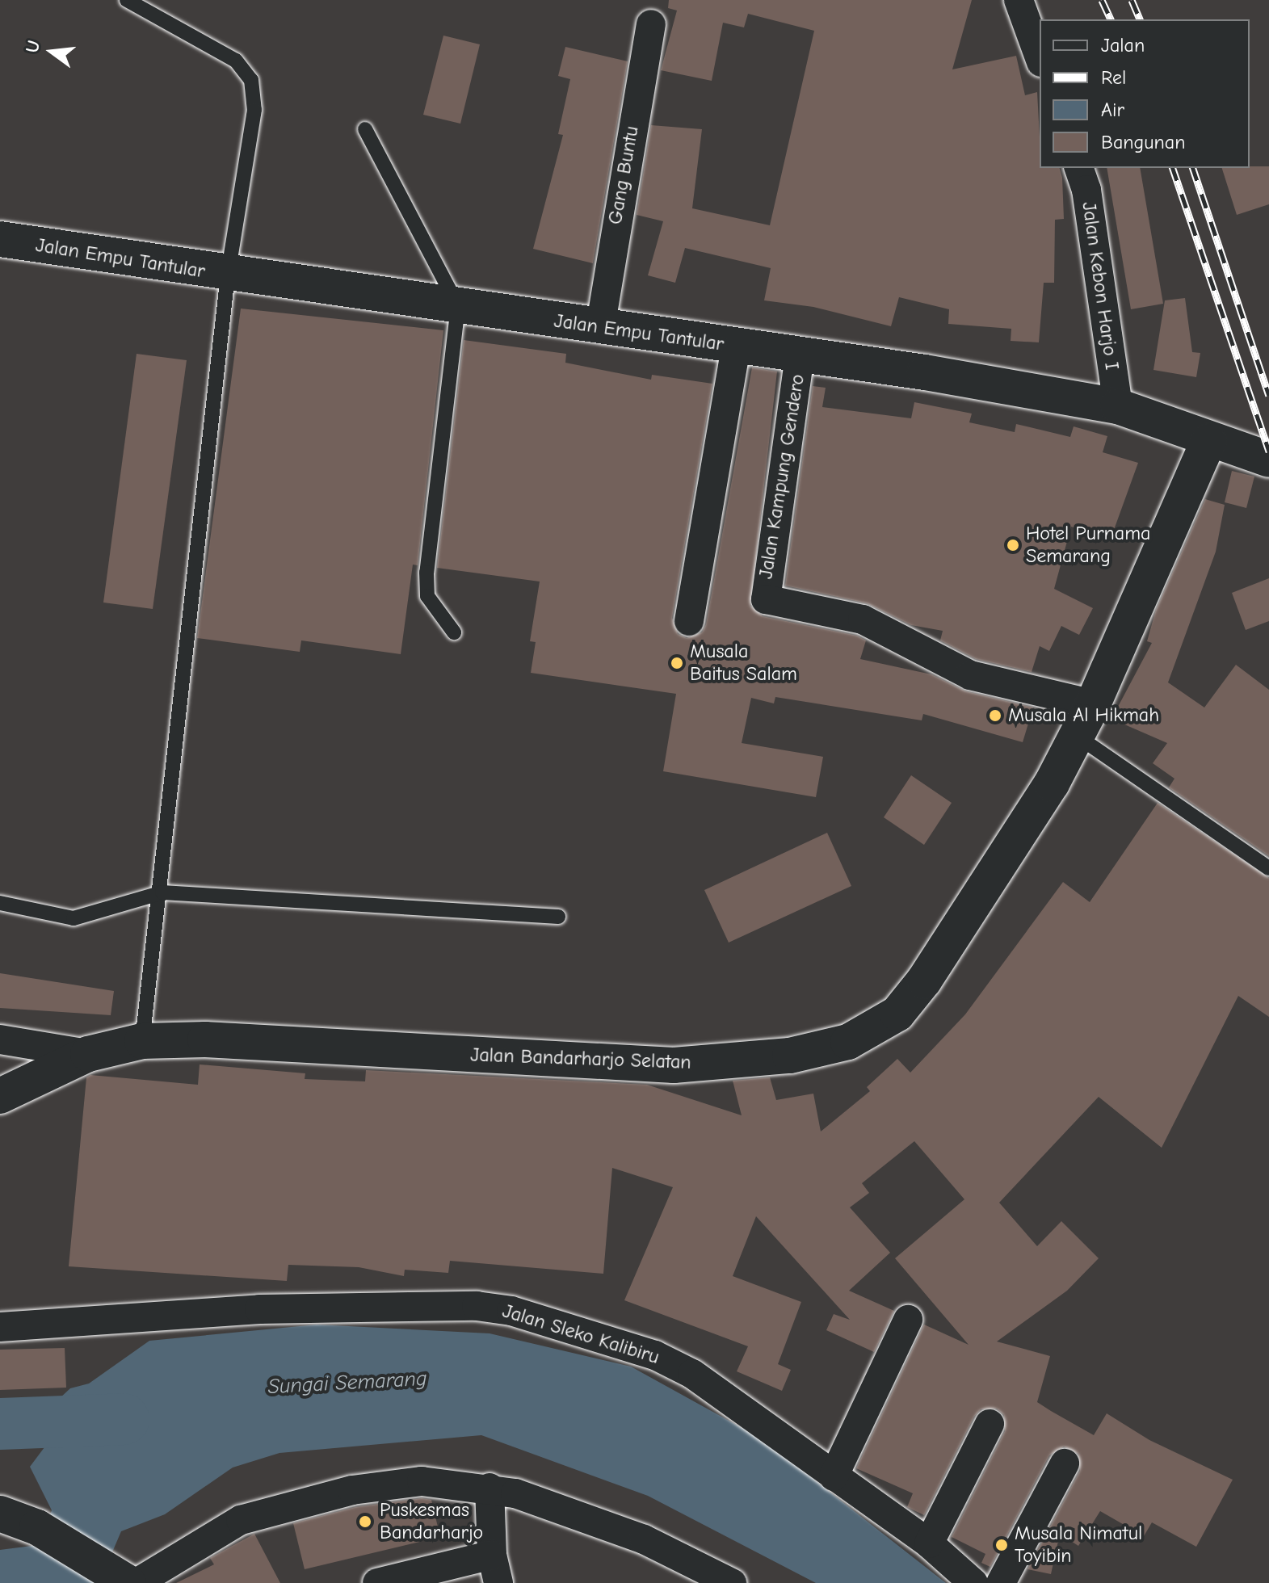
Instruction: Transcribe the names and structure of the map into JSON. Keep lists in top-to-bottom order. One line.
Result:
{"streets":{"street":["Gang Buntu","Jalan Empu Tantular","Jalan Kebon Harjo I","Jalan Kampung Gendero","Jalan Bandarharjo Selatan","Jalan Sleko Kalibiru"]},"crossings":[["Gang Buntu","Jalan Empu Tantular"],["Jalan Empu Tantular","Jalan Kebon Harjo I"],["Jalan Empu Tantular","Jalan Kampung Gendero"],["Jalan Empu Tantular","Jalan Bandarharjo Selatan"],["Jalan Kampung Gendero","Jalan Bandarharjo Selatan"]],"water":["Sungai Semarang"],"places":["Hotel Purnama Semarang","Musala Baitus Salam","Musala Al Hikmah","Puskesmas Bandarharjo","Musala Nimatul Toyibin"],"legend":["Jalan","Rel","Air","Bangunan"],"north":"left"}
